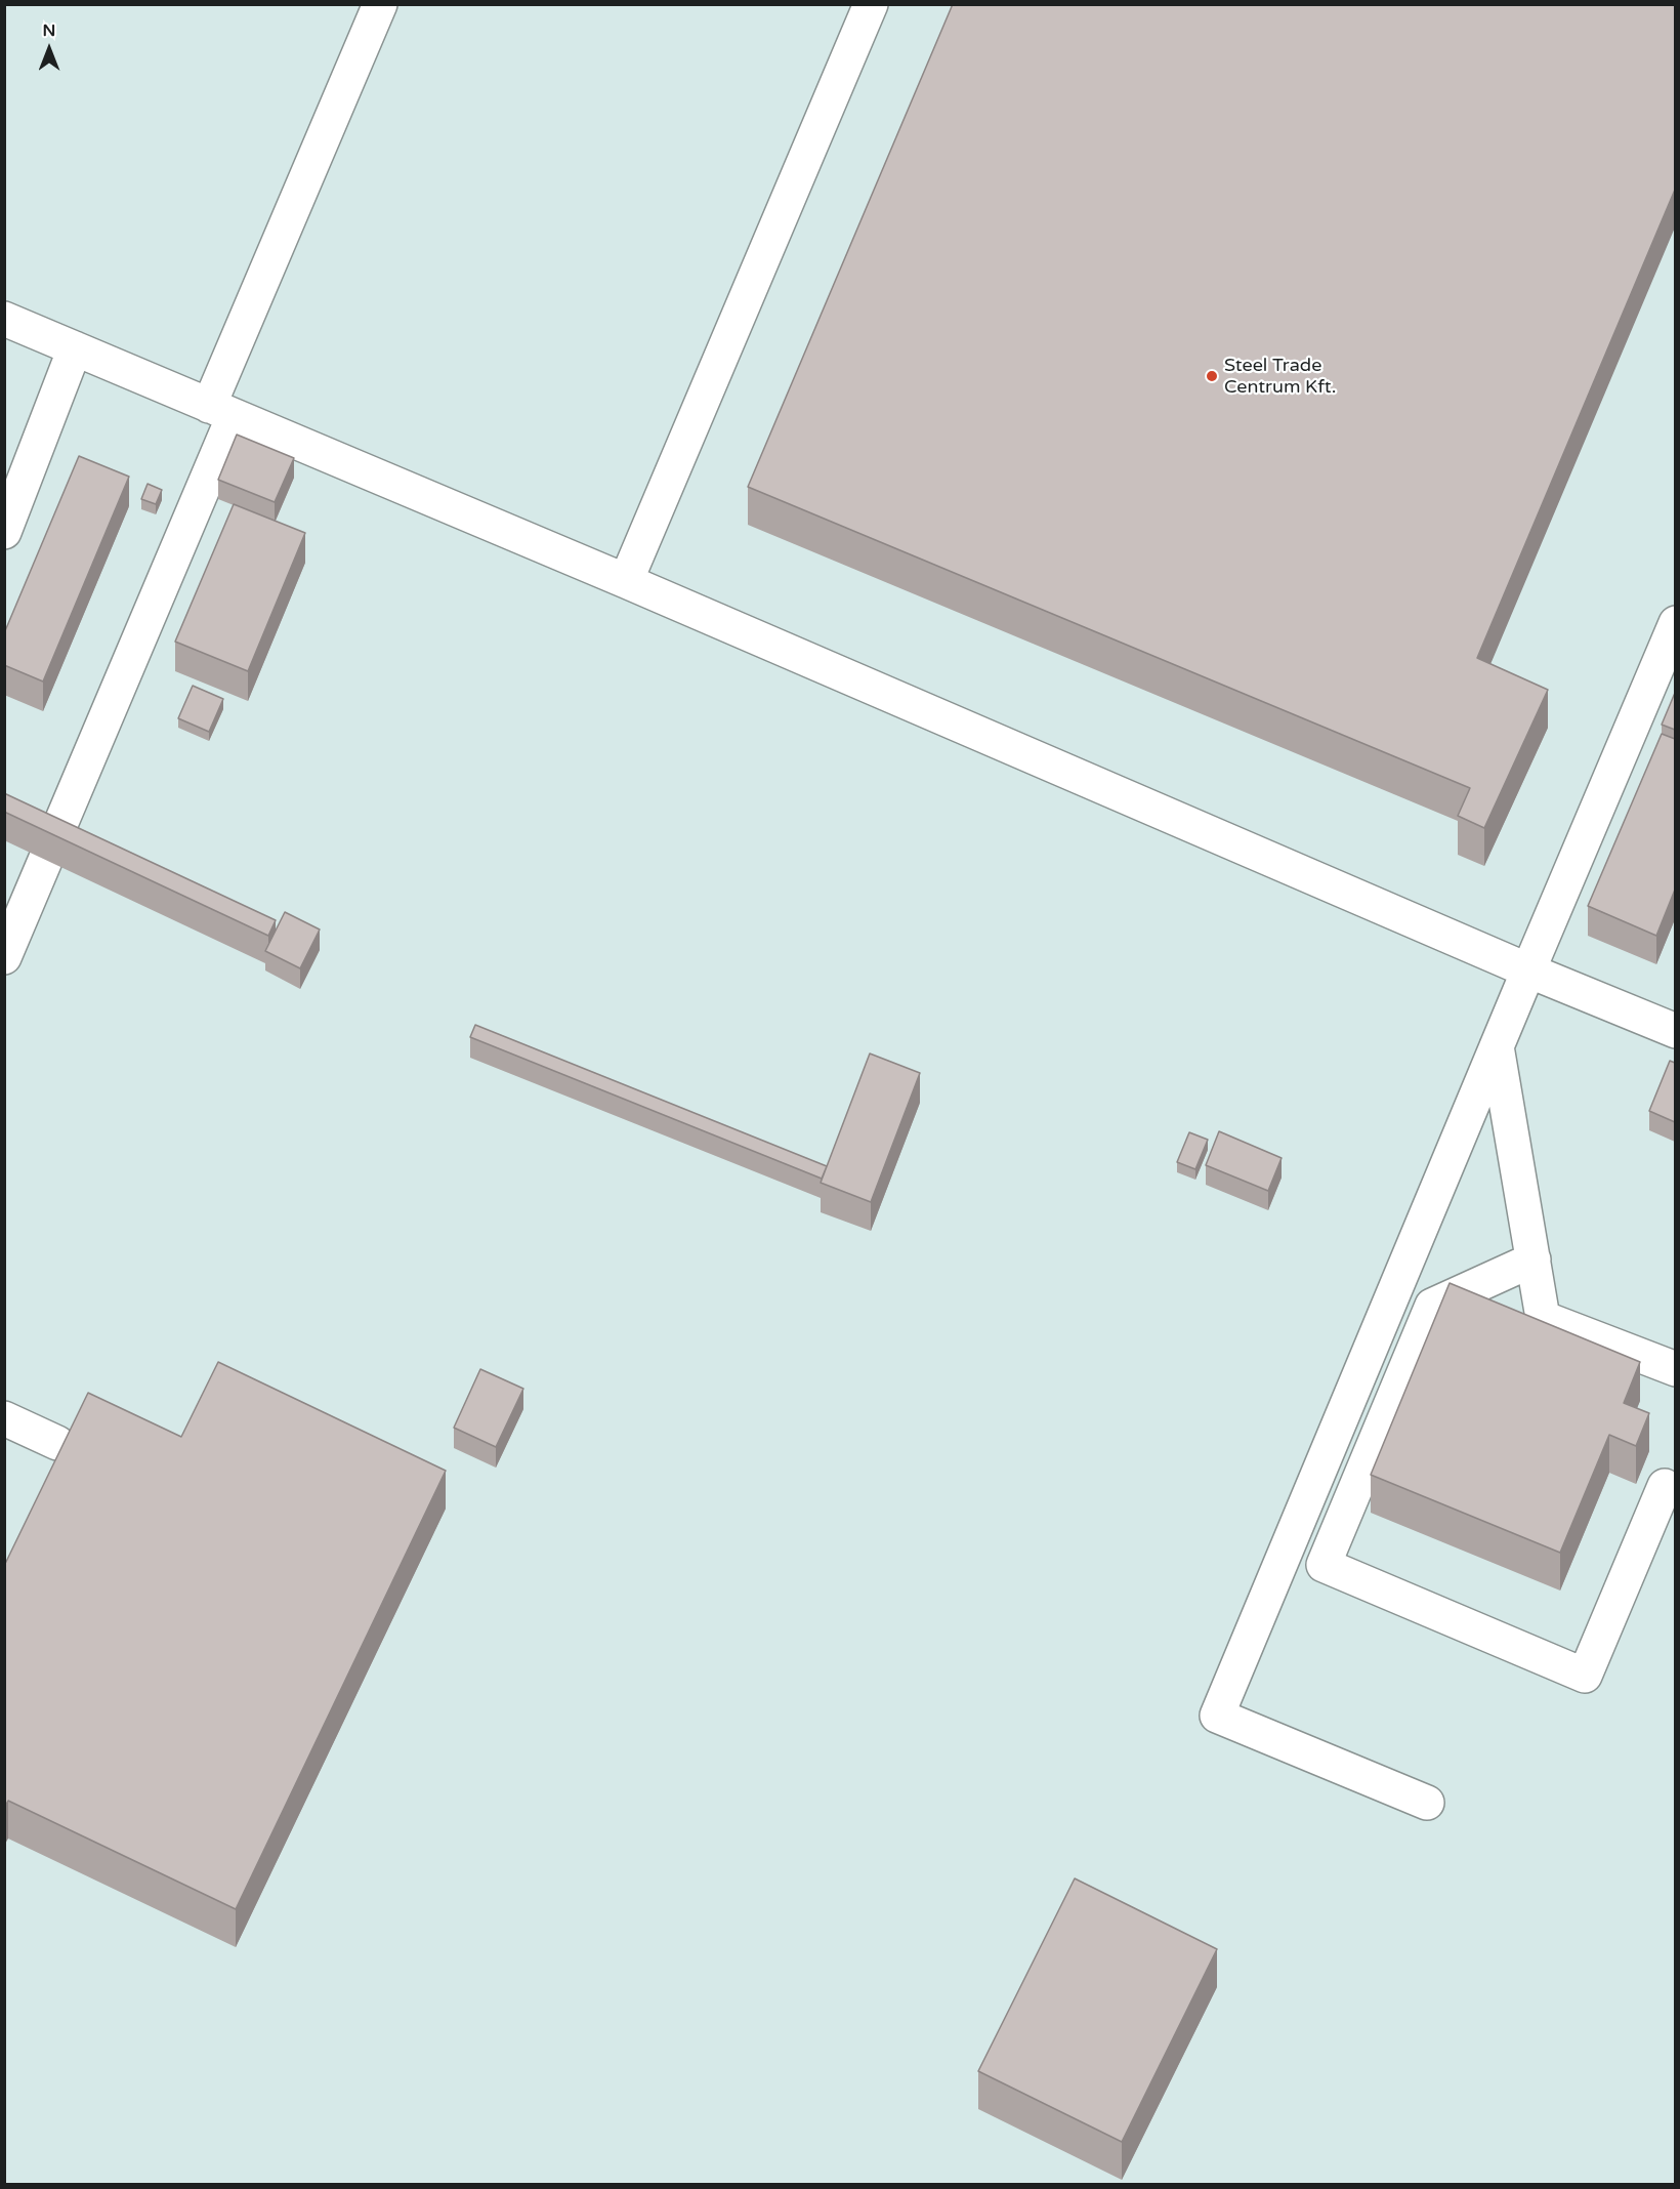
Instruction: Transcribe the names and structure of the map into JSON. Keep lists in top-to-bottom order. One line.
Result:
{"places":["Steel Trade Centrum Kft."],"north":"top"}
